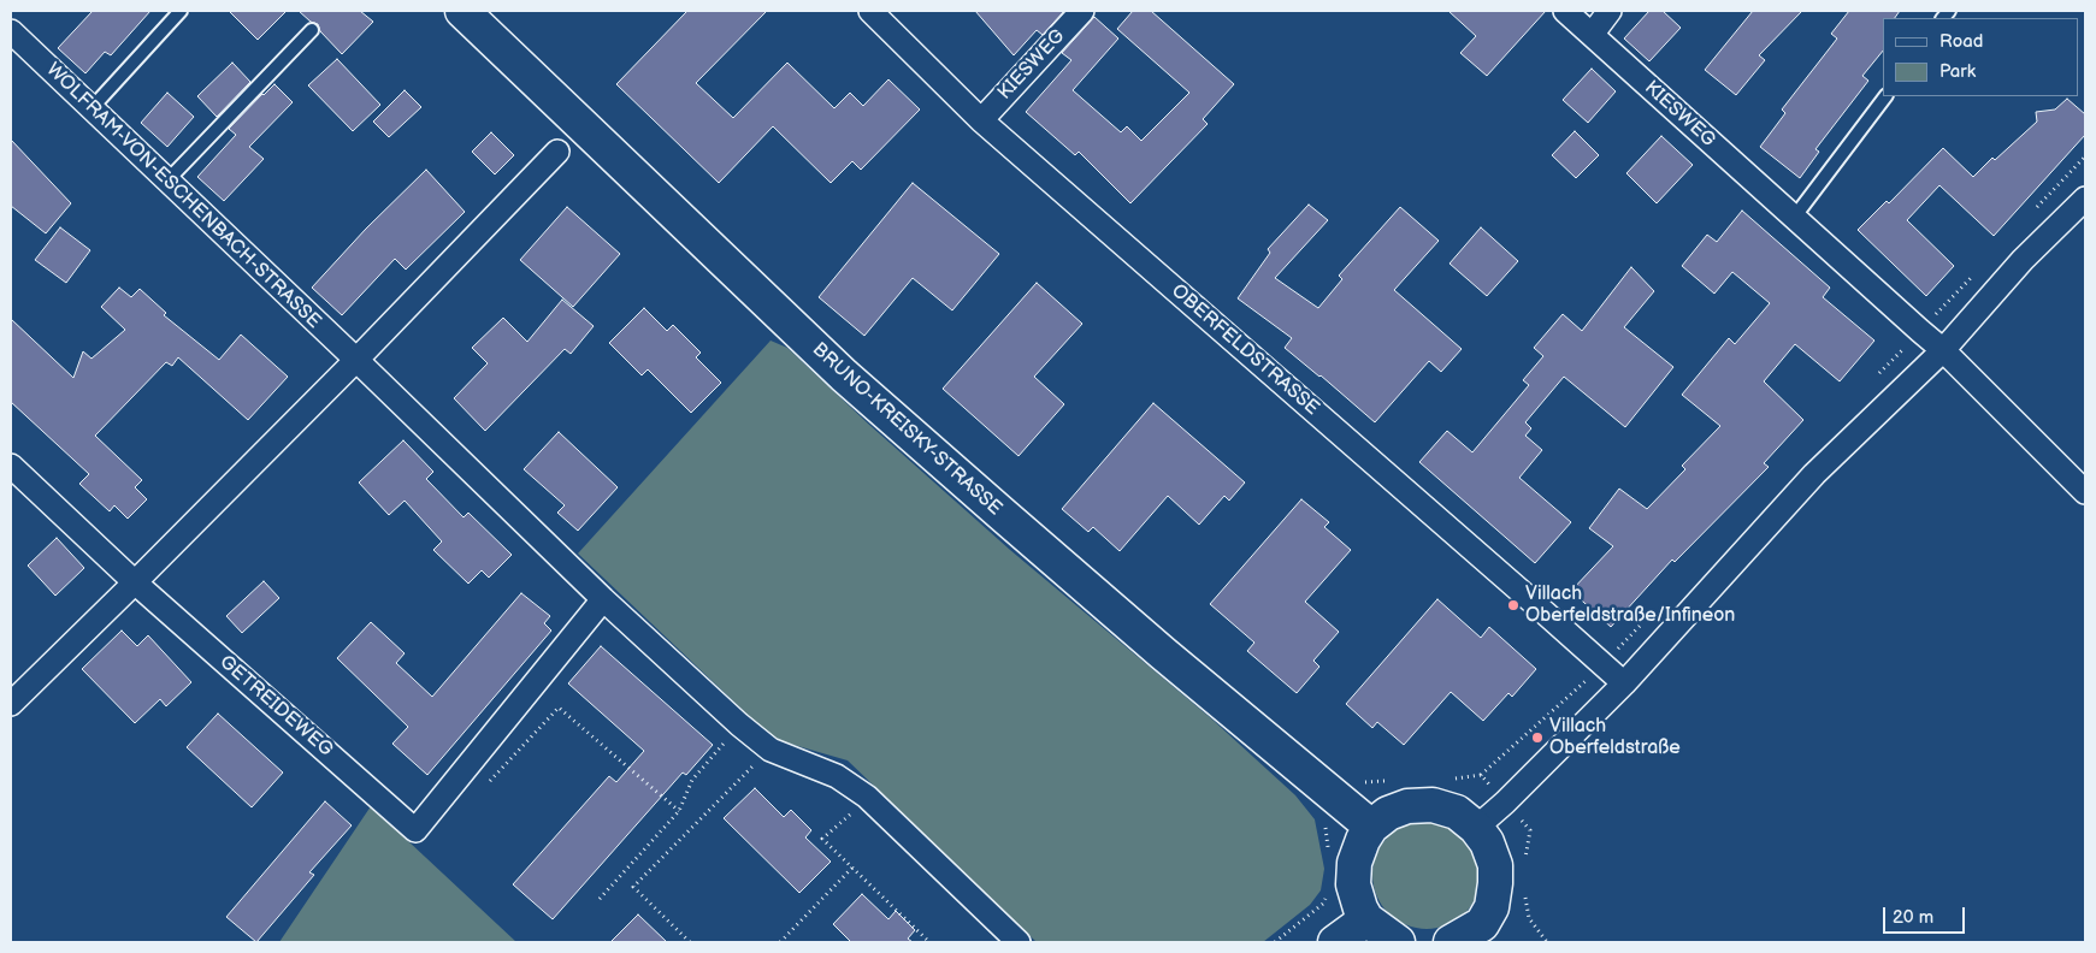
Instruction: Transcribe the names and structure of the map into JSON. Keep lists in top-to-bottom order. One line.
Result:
{"streets":{"street":["KIESWEG","WOLFRAM-VON-ESCHENBACH-STRASSE","OBERFELDSTRASSE","BRUNO-KREISKY-STRASSE","GETREIDEWEG"]},"crossings":[["KIESWEG","OBERFELDSTRASSE"],["WOLFRAM-VON-ESCHENBACH-STRASSE","GETREIDEWEG"]],"places":["Villach Oberfeldstraße/Infineon","Villach Oberfeldstraße"],"legend":["Road","Park"],"scale_bar":"20 m"}
